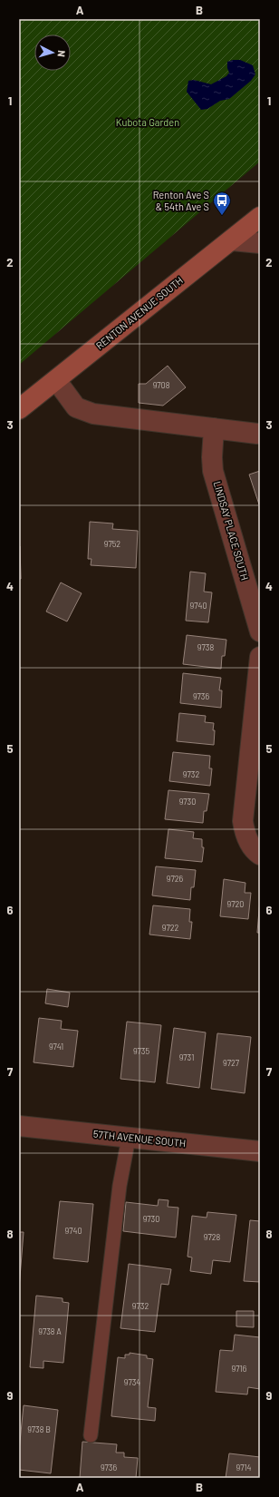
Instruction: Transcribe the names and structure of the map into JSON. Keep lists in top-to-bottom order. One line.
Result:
{"streets":{"main road":["RENTON AVENUE SOUTH"],"street":["LINDSAY PLACE SOUTH","57TH AVENUE SOUTH"]},"parks":["Kubota Garden"],"places":{"bus stop":["Renton Ave S & 54th Ave S"]},"house_numbers":["9708","9752","9740","9738","9736","9732","9730","9726","9720","9722","9741","9735","9731","9727","9730","9740","9728","9732","9738 A","9716","9734","9738 B","9736","9714"],"north":"right","grid":{"columns":["A","B"],"rows":["1","2","3","4","5","6","7","8","9"]}}
